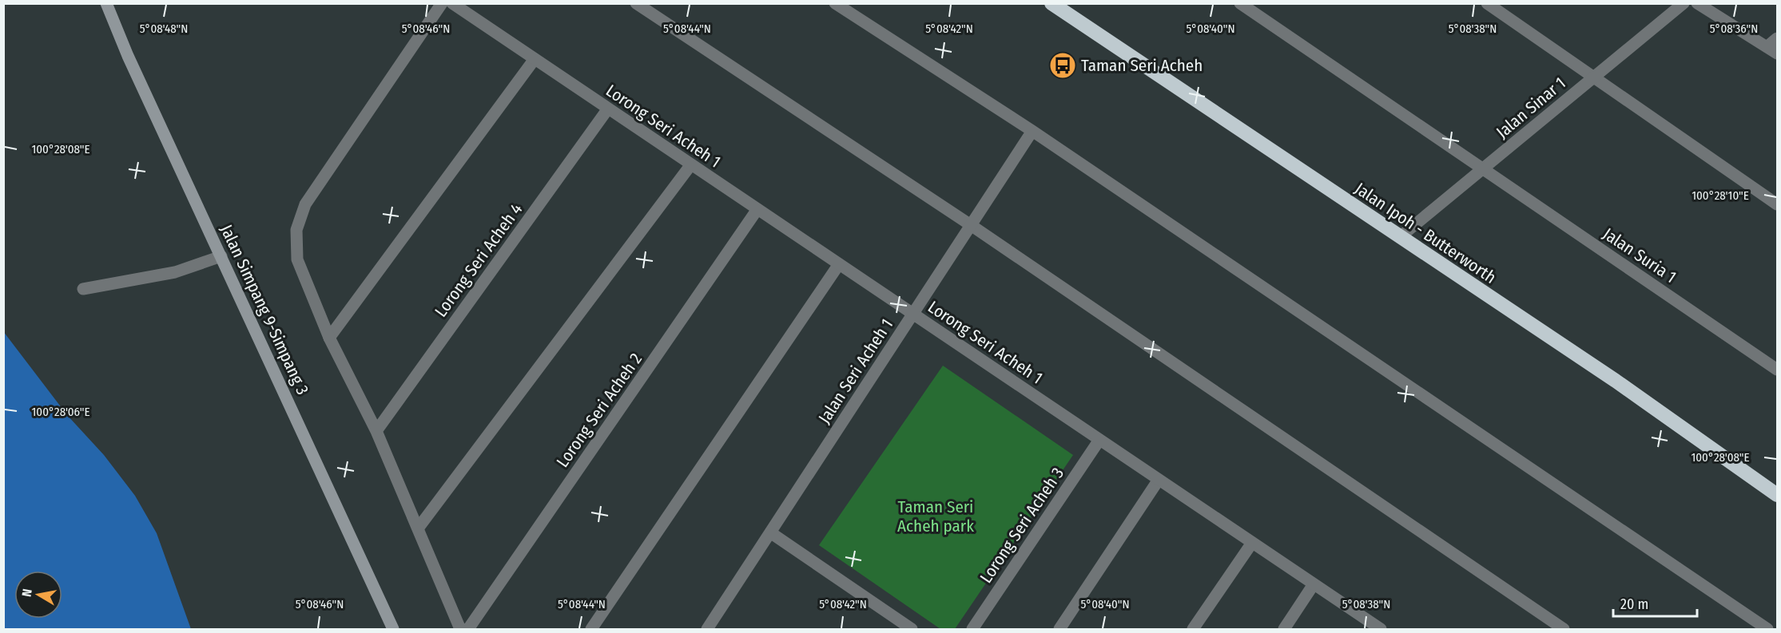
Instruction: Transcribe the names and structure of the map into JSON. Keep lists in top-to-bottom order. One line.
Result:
{"streets":{"highway":["Jalan Ipoh - Butterworth"],"street":["Jalan Sinar 1","Lorong Seri Acheh 1","Jalan Suria 1","Lorong Seri Acheh 4","Jalan Simpang 9-Simpang 3","Jalan Seri Acheh 1","Lorong Seri Acheh 2","Lorong Seri Acheh 3"]},"crossings":[["Jalan Sinar 1","Jalan Ipoh - Butterworth"],["Jalan Sinar 1","Jalan Suria 1"],["Lorong Seri Acheh 1","Lorong Seri Acheh 4"],["Lorong Seri Acheh 1","Jalan Seri Acheh 1"],["Lorong Seri Acheh 1","Lorong Seri Acheh 2"],["Lorong Seri Acheh 1","Lorong Seri Acheh 3"]],"parks":["Taman Seri Acheh park"],"places":{"bus stop":["Taman Seri Acheh"]},"scale_bar":"20 m","north":"left","coordinates":["5°08'48\"N","5°08'46\"N","5°08'44\"N","5°08'42\"N","5°08'40\"N","5°08'38\"N","5°08'36\"N","100°28'08\"E","100°28'10\"E","100°28'06\"E"]}
